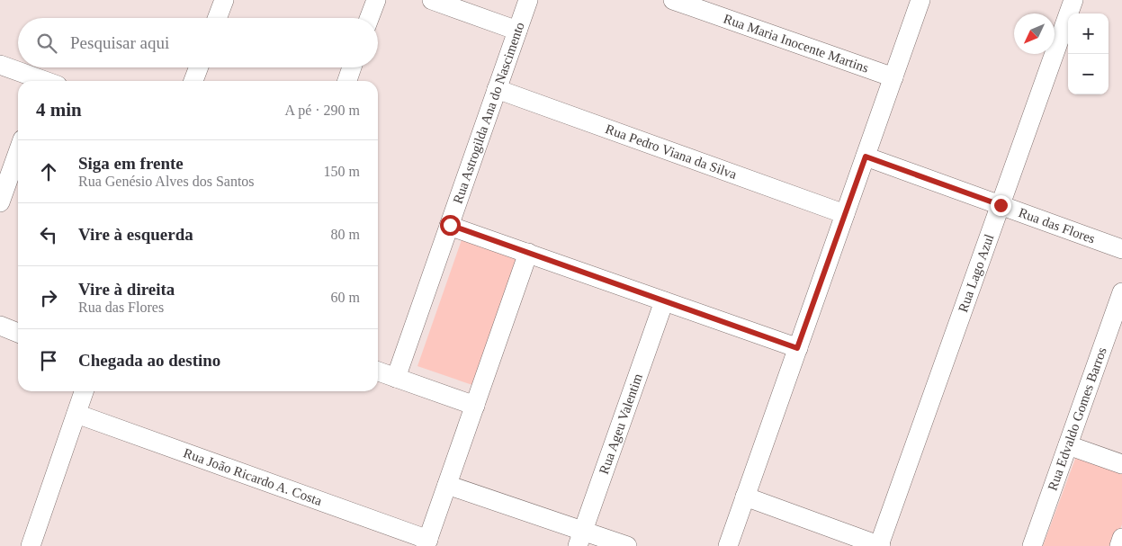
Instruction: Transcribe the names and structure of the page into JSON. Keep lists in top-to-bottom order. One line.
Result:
{"streets":{"street":["Rua Maria Inocente Martins","Rua Astrogilda Ana do Nascimento","Rua Pedro Viana da Silva","Rua das Flores","Rua Lago Azul","Rua Edvaldo Gomes Barros","Rua Ageu Valentim","Rua João Ricardo A. Costa"]},"crossings":[["Rua Astrogilda Ana do Nascimento","Rua Pedro Viana da Silva"],["Rua das Flores","Rua Lago Azul"]],"north":"bottom left","page":{"map_buttons":["+","−"],"search":"Pesquisar aqui","heading":["4 min","A pé · 290 m"],"list":[["Siga em frente","Rua Genésio Alves dos Santos","150 m"],["Vire à esquerda","80 m"],["Vire à direita","Rua das Flores","60 m"],"Chegada ao destino"]}}
